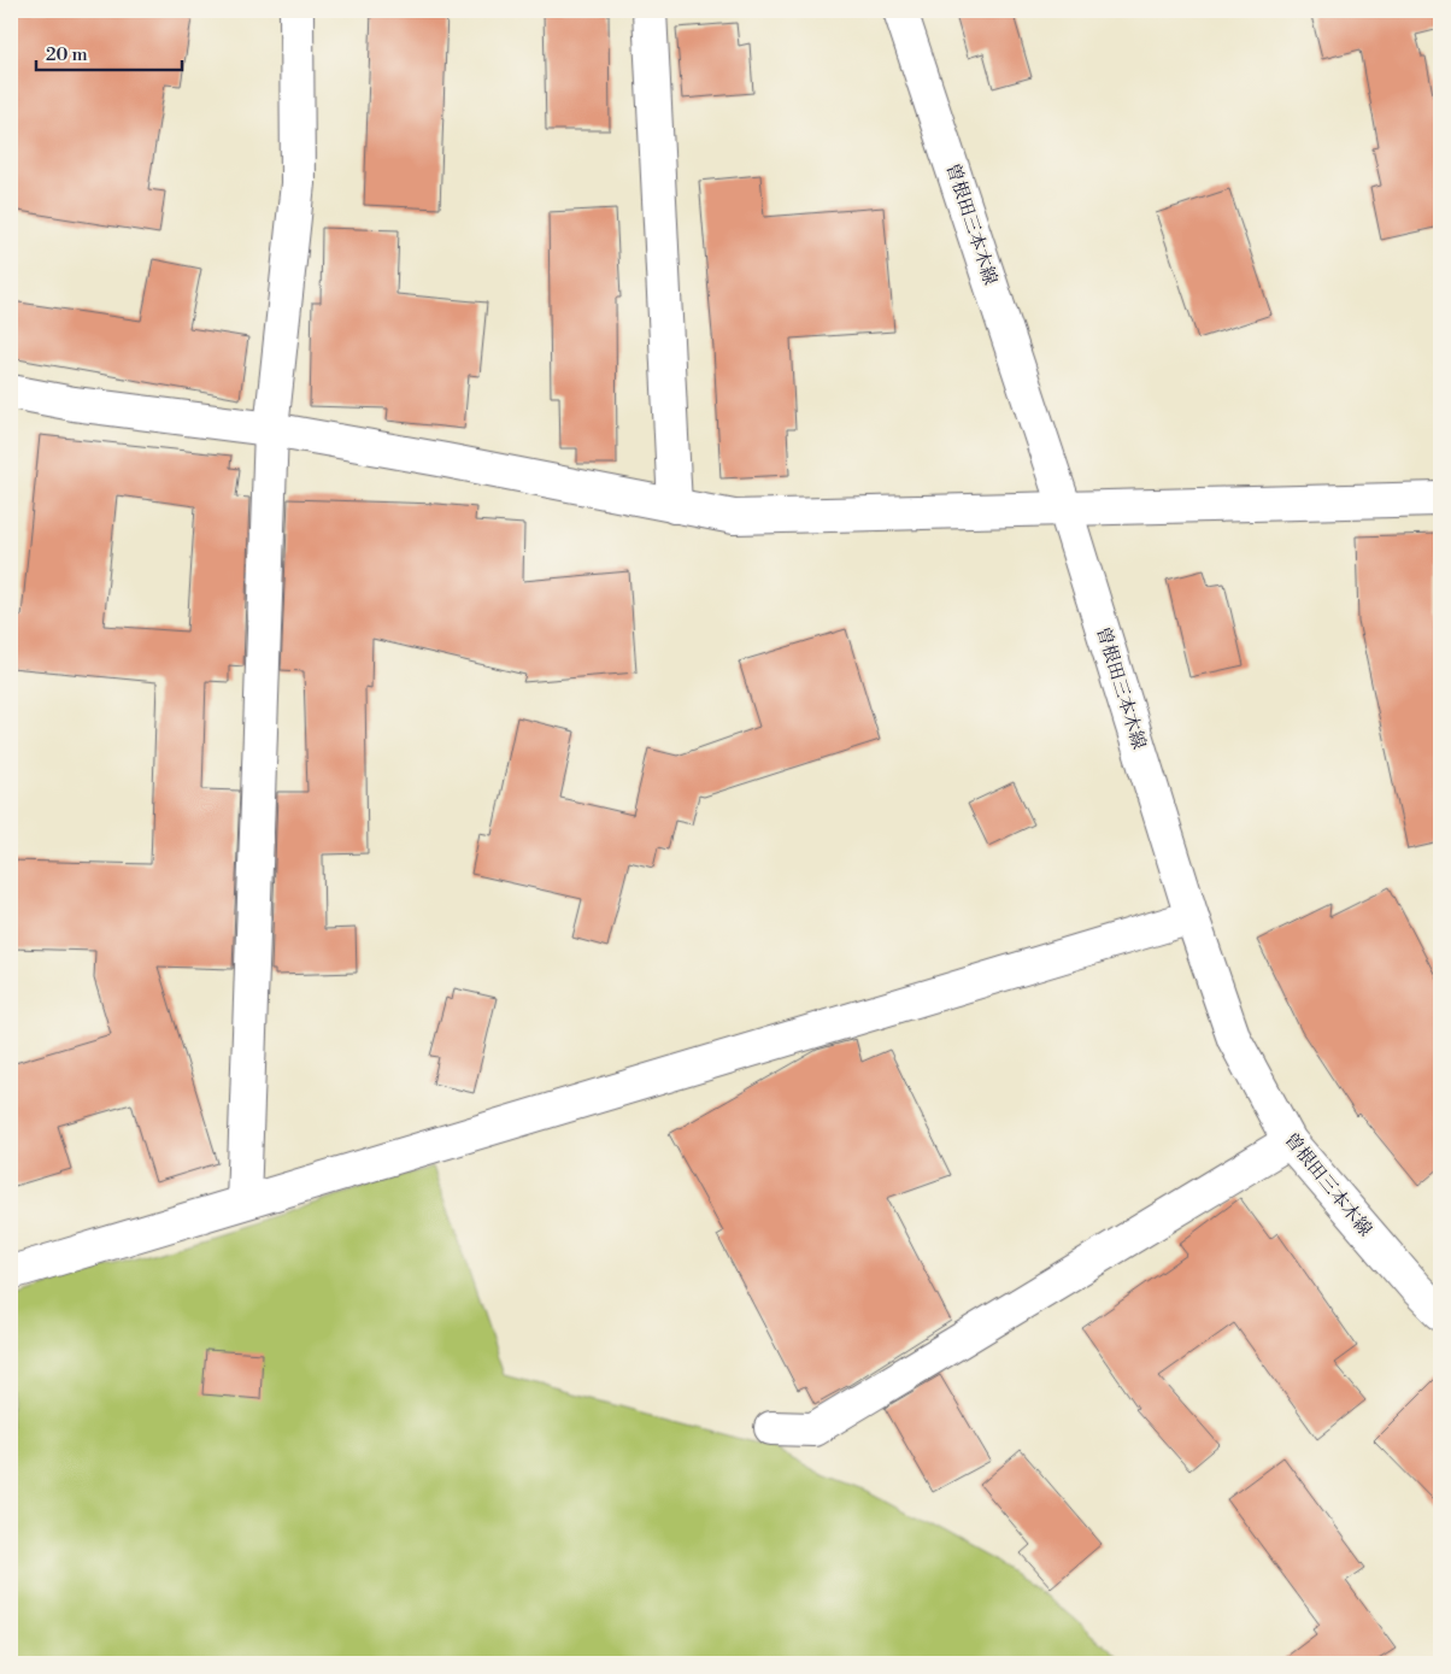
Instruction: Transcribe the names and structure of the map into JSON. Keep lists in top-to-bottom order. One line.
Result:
{"streets":{"street":["曽根田三本木線"]},"scale_bar":"20 m"}
